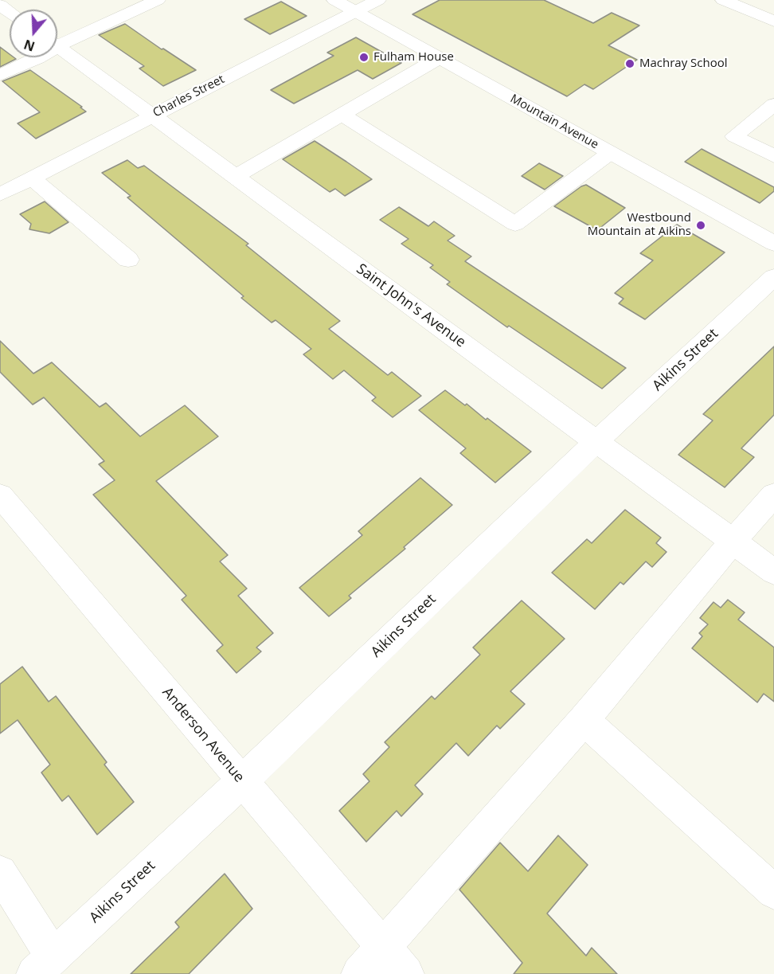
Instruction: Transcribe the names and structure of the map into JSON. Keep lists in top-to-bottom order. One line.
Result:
{"streets":{"street":["Charles Street","Mountain Avenue","Saint John's Avenue","Aikins Street","Anderson Avenue"]},"crossings":[["Charles Street","Mountain Avenue"],["Charles Street","Saint John's Avenue"],["Saint John's Avenue","Aikins Street"],["Aikins Street","Anderson Avenue"]],"places":["Fulham House","Machray School","Westbound Mountain at Aikins"],"north":"bottom"}
